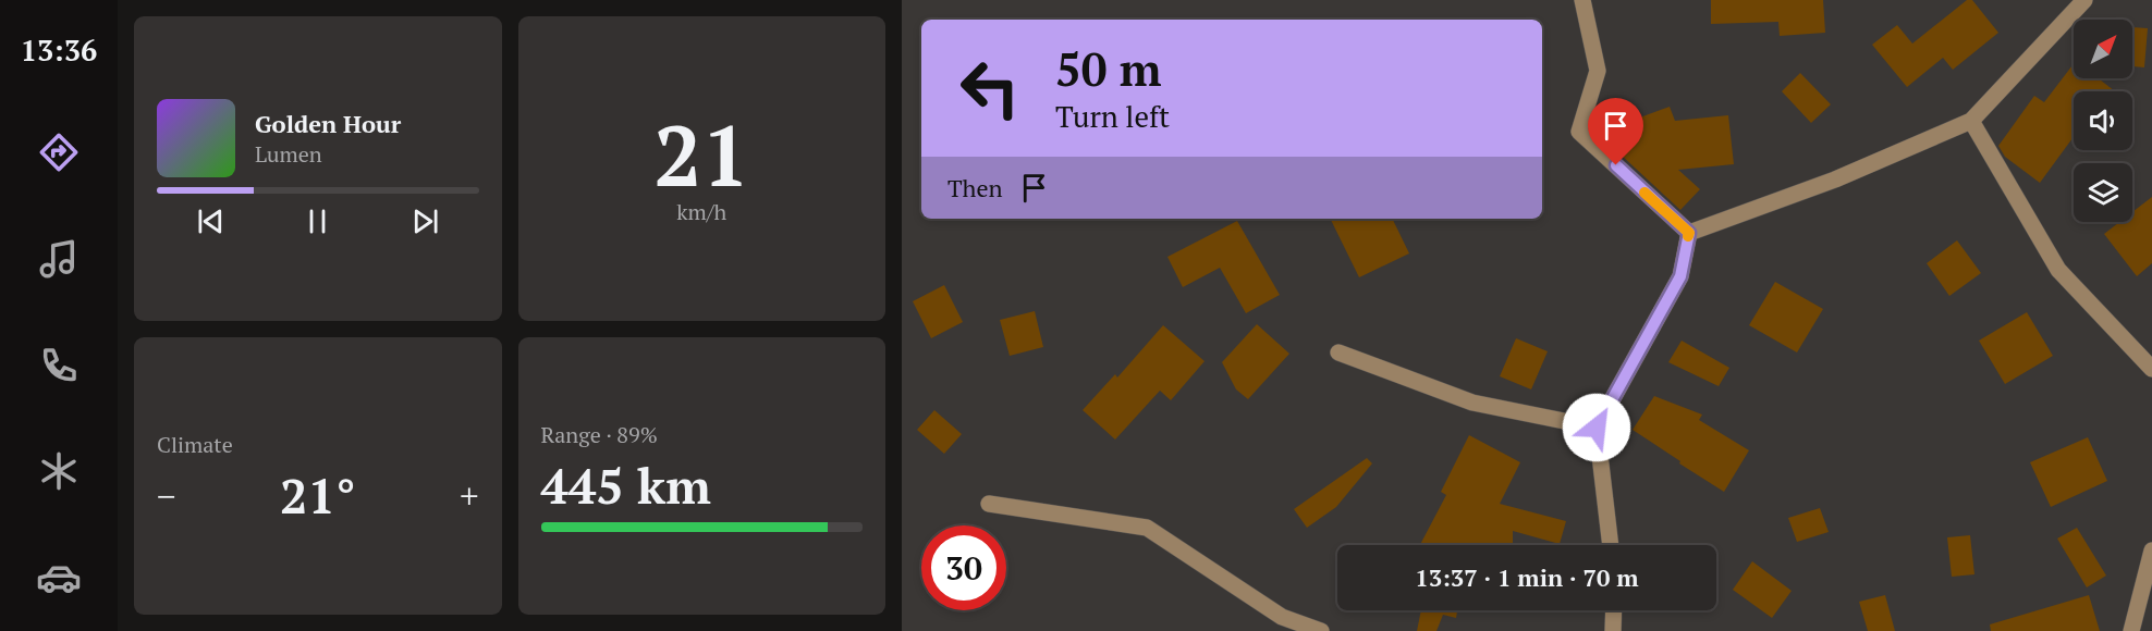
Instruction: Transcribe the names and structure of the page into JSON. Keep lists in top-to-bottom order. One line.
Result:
{"north":"top right","page":{"tabs":"13:36","tile":[["21","km/h"],"Climate",["Range · 89%","445 km"]],"turn":["50 m","Turn left"],"song":["Golden Hour","Lumen"],"then":"Then","heat":["−","21°","+"],"limit":"30","trip":"13:37 · 1 min · 70 m"}}
